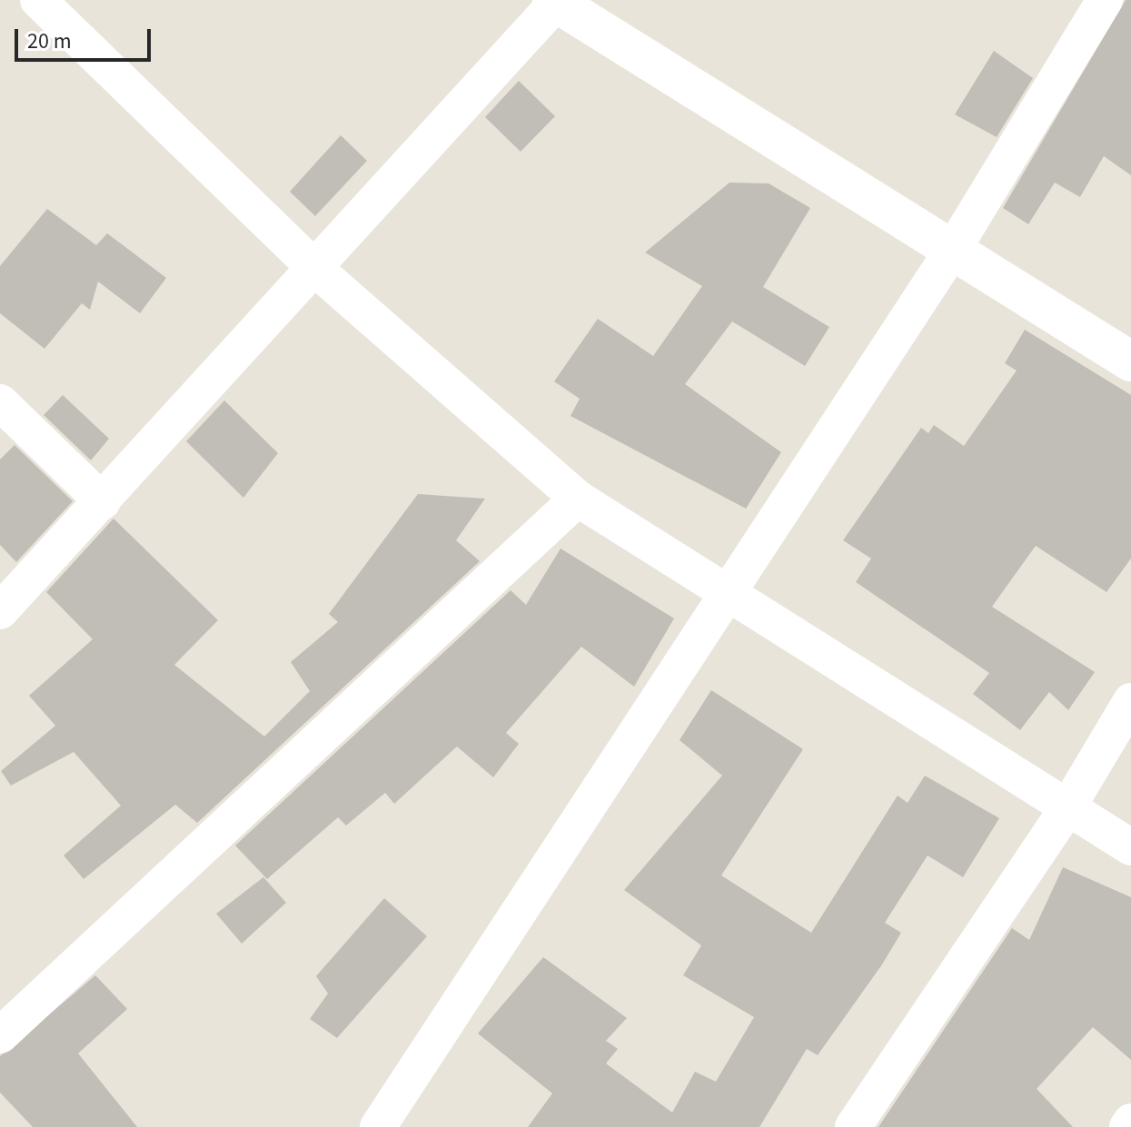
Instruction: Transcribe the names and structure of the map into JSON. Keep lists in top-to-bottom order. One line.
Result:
{"scale_bar":"20 m"}
